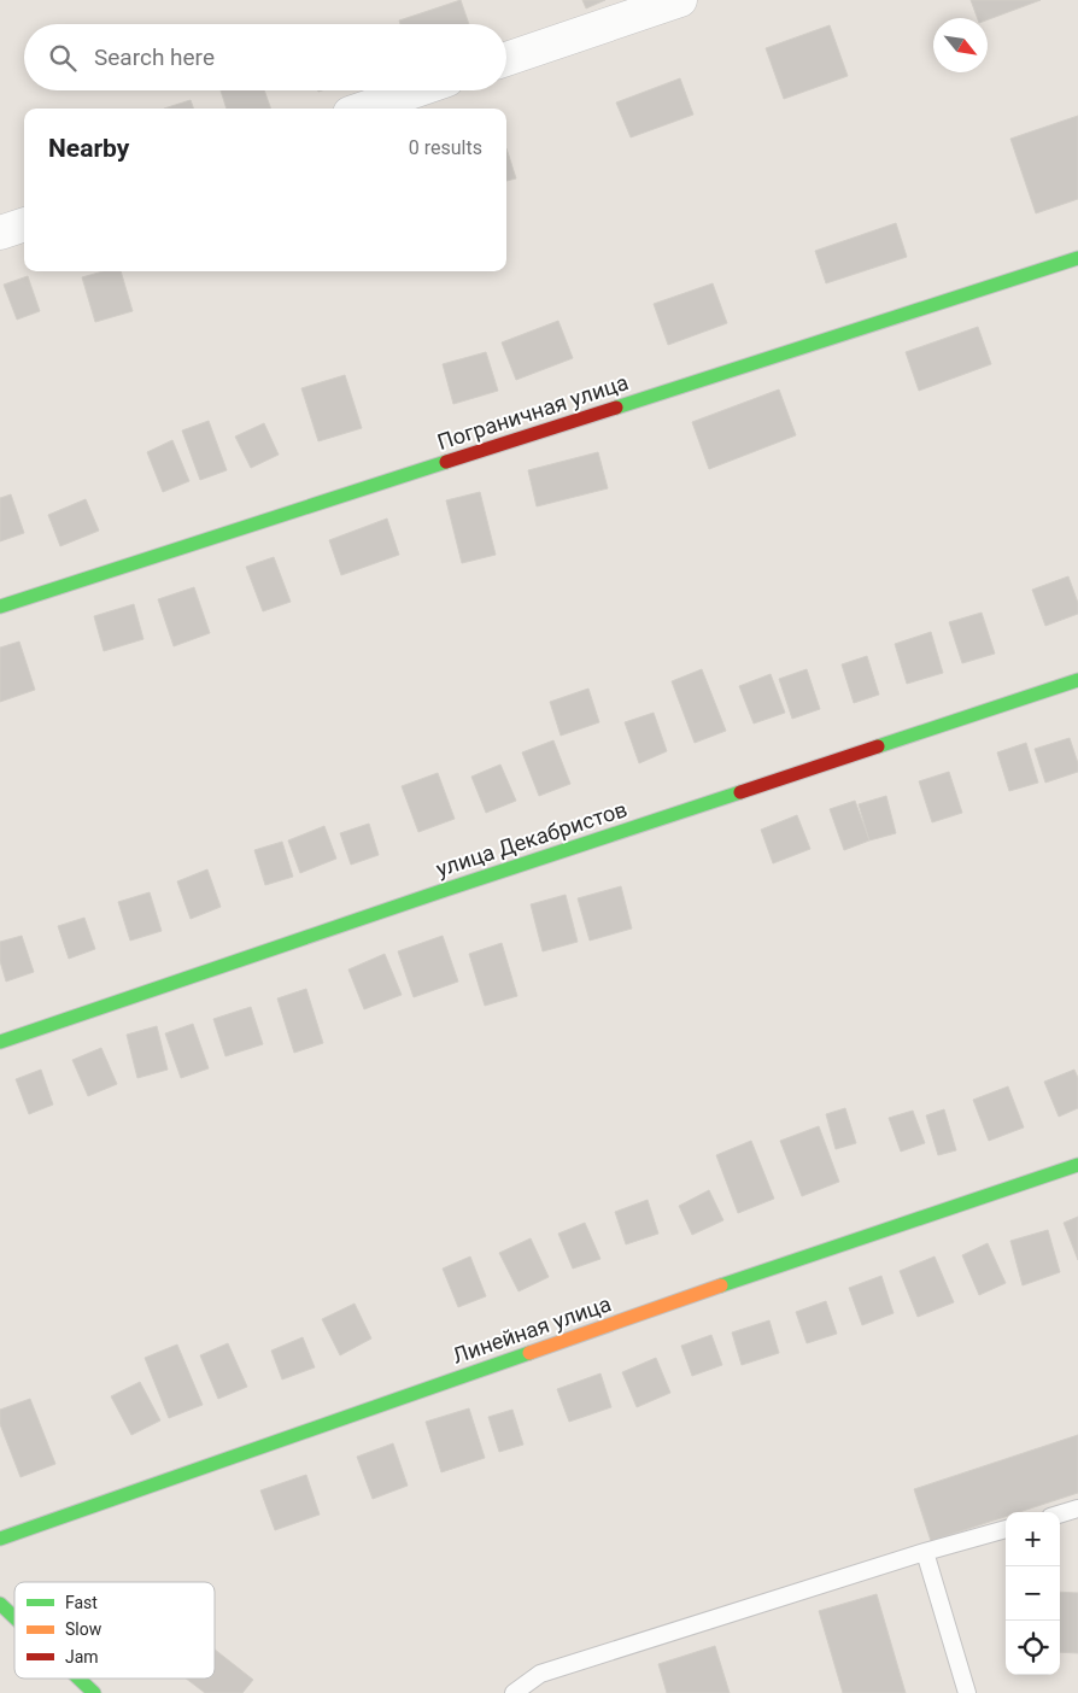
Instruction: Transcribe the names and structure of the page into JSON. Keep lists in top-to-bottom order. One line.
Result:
{"streets":{"street":["Пограничная улица","улица Декабристов","Линейная улица"]},"legend":["Fast","Slow","Jam"],"north":"bottom right","page":{"search":"Search here","heading":["Nearby","0 results"],"map_buttons":["+","−"]}}
